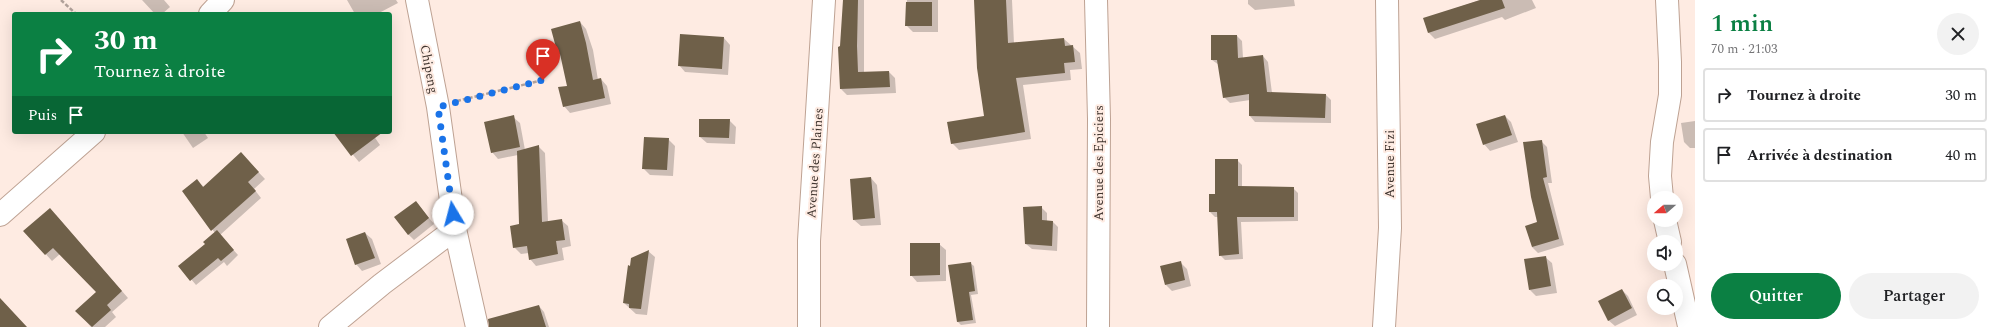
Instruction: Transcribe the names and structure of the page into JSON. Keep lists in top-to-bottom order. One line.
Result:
{"streets":{"street":["Chipeng","Avenue des Plaines","Avenue des Epiciers","Avenue Fizi"]},"north":"left","page":{"heading":["1 min","70 m · 21:03"],"turn":["30 m","Tournez à droite"],"list":[{"name":"Tournez à droite","value":"30 m"},{"name":"Arrivée à destination","value":"40 m"}],"then":"Puis","buttons":["Quitter","Partager"]}}
